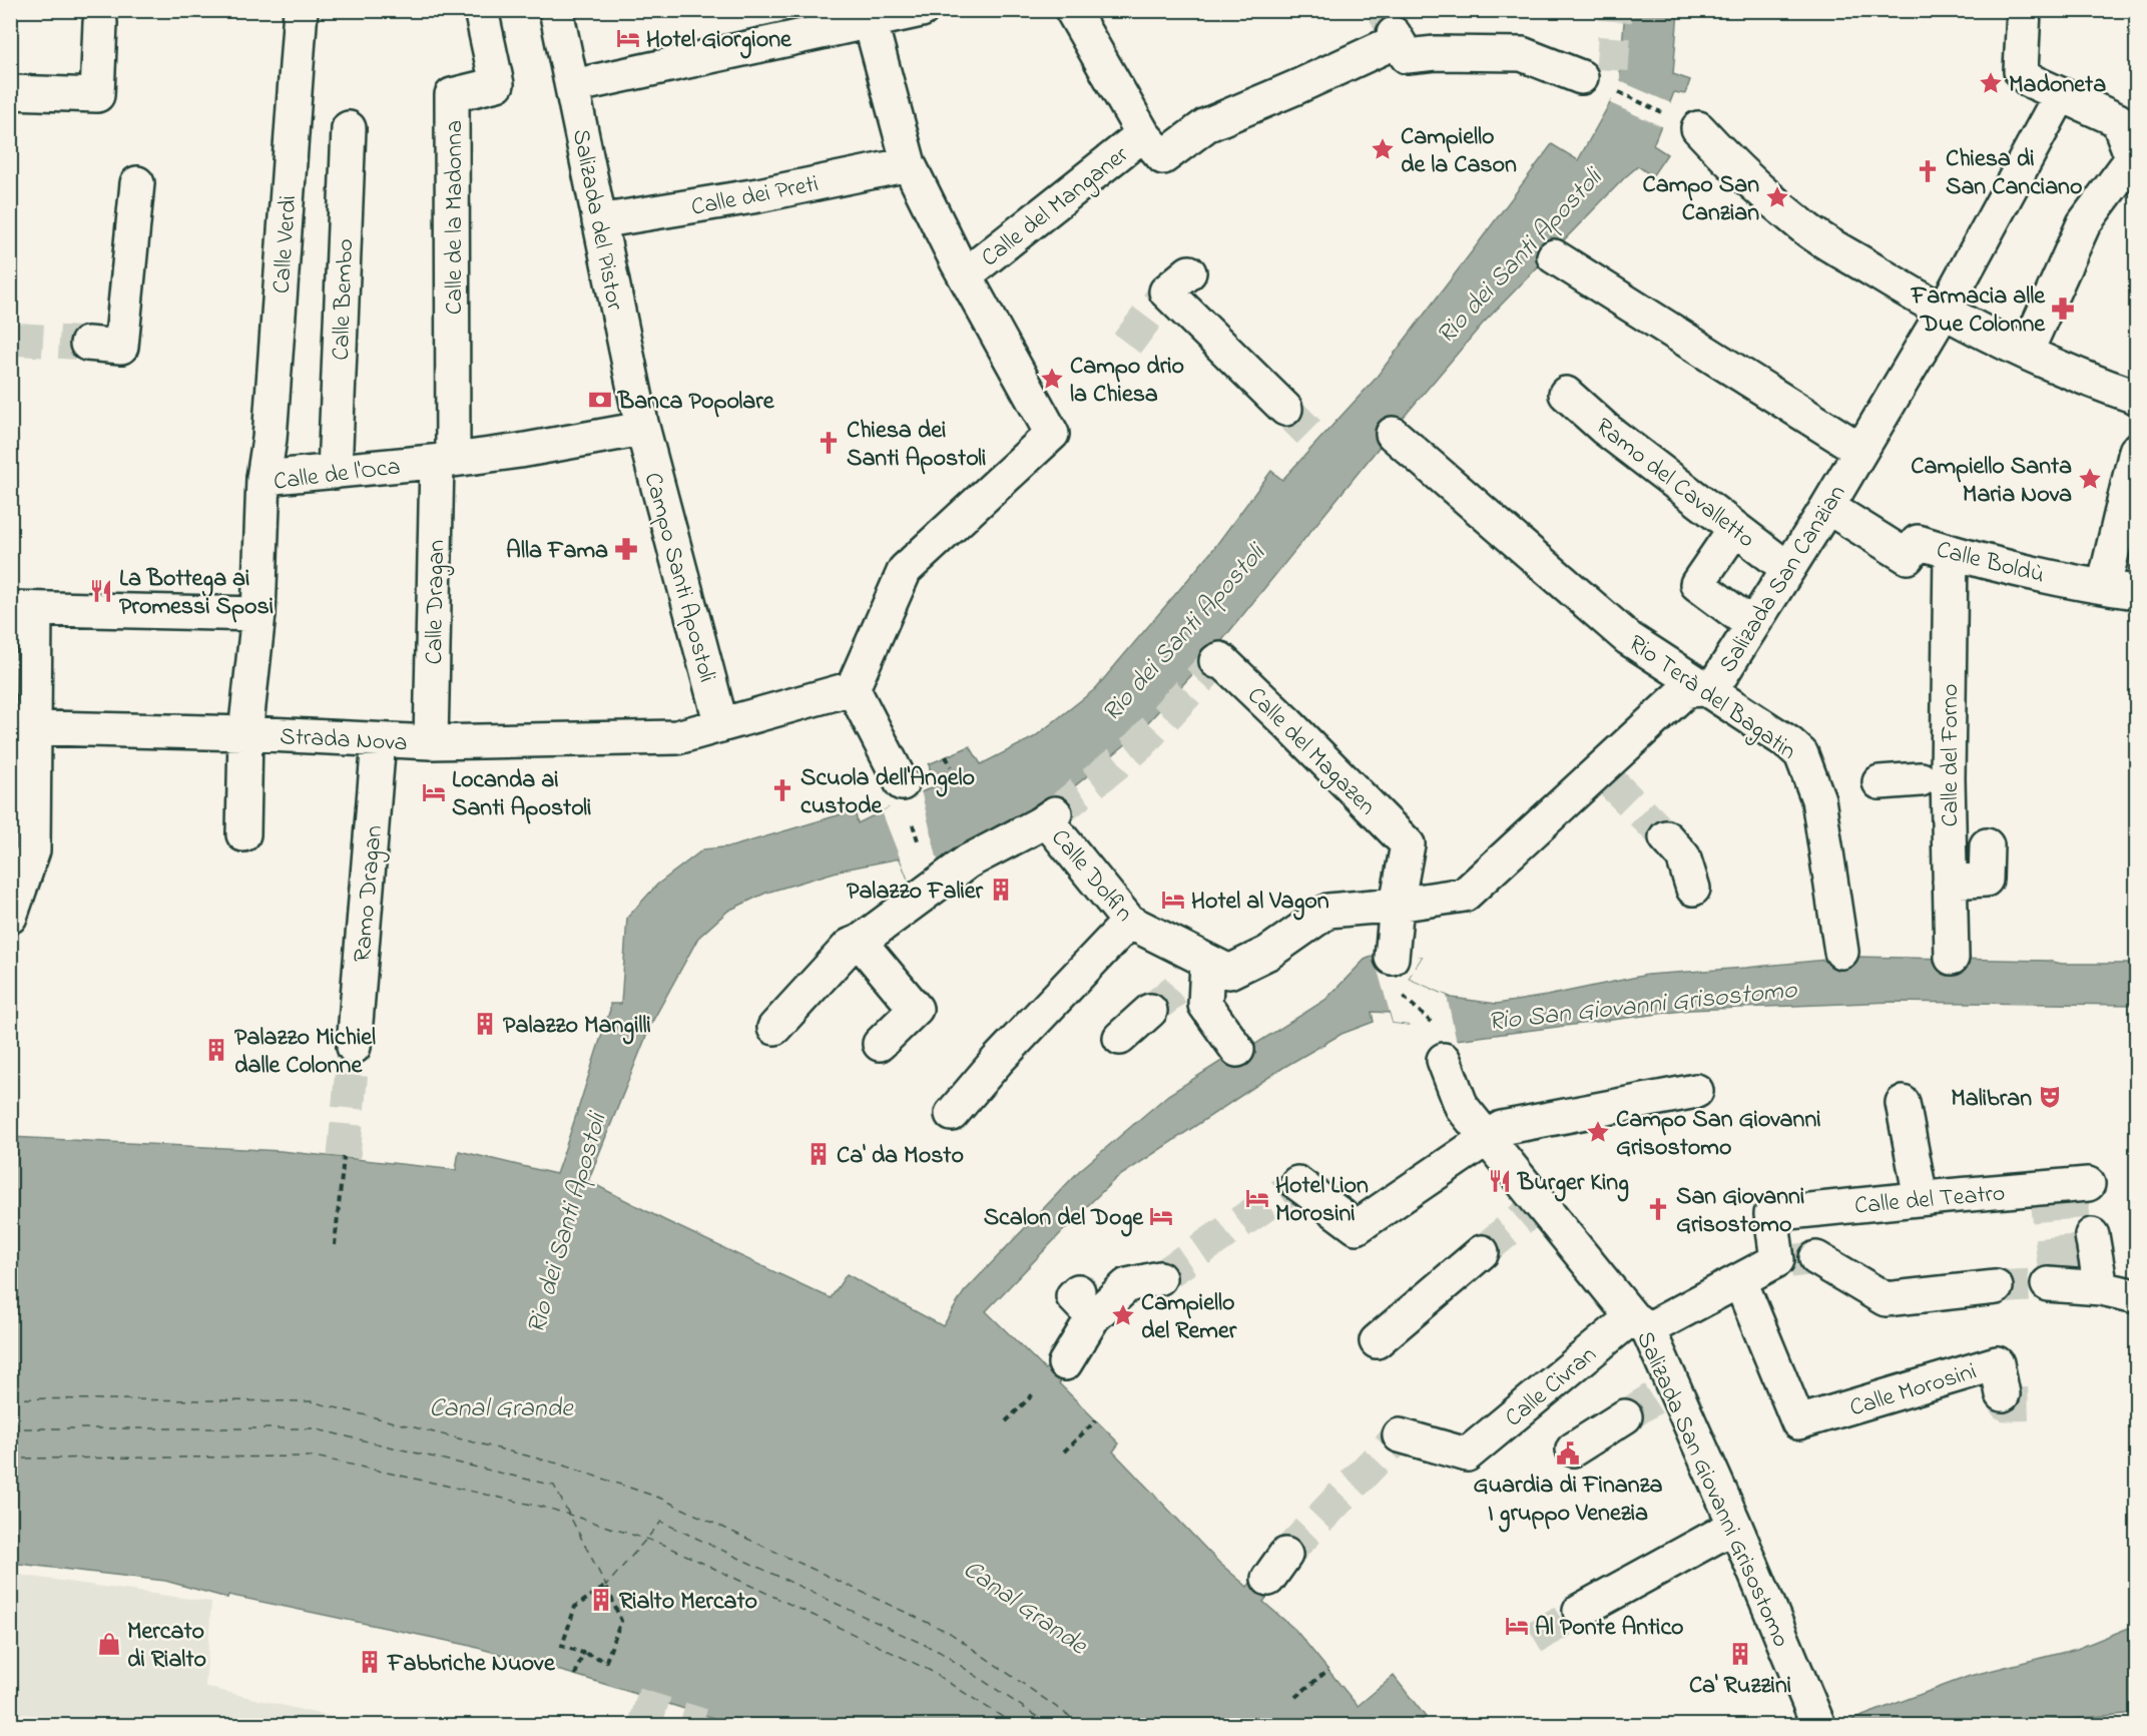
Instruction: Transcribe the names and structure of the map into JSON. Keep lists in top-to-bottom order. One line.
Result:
{"streets":{"street":["Calle dei Preti","Calle del Manganer","Calle de la Madonna","Salizada del Pistor","Calle Verdi","Calle Bembo","Calle de l'Oca","Ramo del Cavalletto","Calle Boldù","Campo Santi Apostoli","Salizada San Canzian","Calle Dragan","Rio Terà del Bagatin","Strada Nova","Calle del Magazen","Calle del Forno","Calle Dolfin","Ramo Dragan","Calle del Teatro","Calle Civran","Calle Morosini","Salizada San Giovanni Grisostomo"]},"crossings":[["Calle dei Preti","Salizada del Pistor"],["Calle de la Madonna","Calle de l'Oca"],["Calle de la Madonna","Calle Dragan"],["Salizada del Pistor","Calle de l'Oca"],["Salizada del Pistor","Campo Santi Apostoli"],["Calle Verdi","Calle de l'Oca"],["Calle Bembo","Calle de l'Oca"],["Calle de l'Oca","Campo Santi Apostoli"],["Calle de l'Oca","Calle Dragan"],["Calle de l'Oca","Strada Nova"],["Ramo del Cavalletto","Salizada San Canzian"],["Calle Boldù","Salizada San Canzian"],["Calle Boldù","Calle del Forno"],["Campo Santi Apostoli","Strada Nova"],["Salizada San Canzian","Rio Terà del Bagatin"],["Salizada San Canzian","Calle del Magazen"],["Calle Dragan","Strada Nova"],["Strada Nova","Ramo Dragan"],["Calle del Teatro","Calle Civran"],["Calle Civran","Calle Morosini"],["Calle Civran","Salizada San Giovanni Grisostomo"]],"water":["Rio dei Santi Apostoli","Rio San Giovanni Grisostomo","Canal Grande"],"places":{"hotel":["Hotel Giorgione","Locanda ai Santi Apostoli","Hotel al Vagon","Hotel Lion Morosini","Scalon del Doge","Al Ponte Antico"],"place":["Madoneta","Campiello de la Cason","Campo San Canzian","Campo drio la Chiesa","Campiello Santa Maria Nova","Campo San Giovanni Grisostomo","Campiello del Remer"],"church":["Chiesa di San Canciano","Chiesa dei Santi Apostoli","Scuola dell'Angelo custode","San Giovanni Grisostomo"],"pharmacy":["Farmacia alle Due Colonne","Alla Fama"],"bank":["Banca Popolare"],"restaurant":["La Bottega ai Promessi Sposi","Burger King"],"building":["Palazzo Falier","Palazzo Mangilli","Palazzo Michiel dalle Colonne","Ca' da Mosto","Rialto Mercato","Ca' Ruzzini","Fabbriche Nuove"],"theatre":["Malibran"],"public building":["Guardia di Finanza I gruppo Venezia"],"shop":["Mercato di Rialto"]}}
